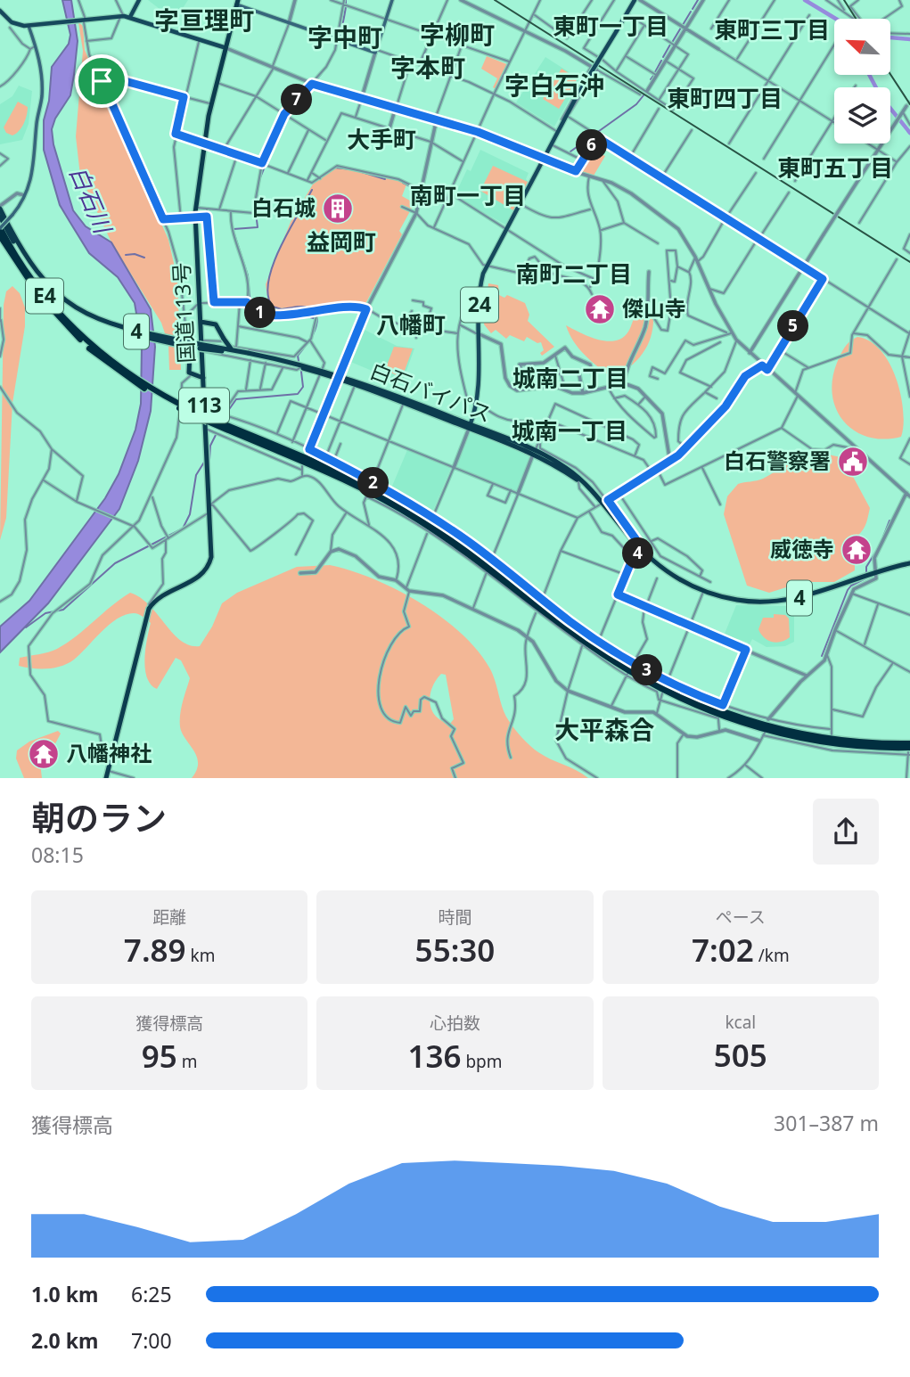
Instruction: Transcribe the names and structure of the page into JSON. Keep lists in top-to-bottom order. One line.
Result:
{"streets":{"highway":["E4","国道113号","4","白石バイパス","113"],"main road":["24"]},"crossings":[["24","白石バイパス"],["国道113号","白石バイパス"]],"districts":["字亘理町","東町一丁目","東町三丁目","字柳町","字中町","字本町","字白石沖","東町四丁目","大手町","東町五丁目","南町一丁目","益岡町","南町二丁目","八幡町","城南二丁目","城南一丁目","大平森合"],"water":["白石川"],"places":{"building":["白石城"],"temple":["傑山寺","威徳寺","八幡神社"],"public building":["白石警察署"]},"north":"top left","page":{"pins":["7","6","1","5","2","4","3"],"heading":["朝のラン","08:15"],"stats":[["距離","7.89 km"],["時間","55:30"],["ペース","7:02 /km"],["獲得標高","95 m"],["心拍数","136 bpm"],["kcal","505"]],"chart":["獲得標高","301–387 m"],"list":[{"name":"1.0 km","note":"6:25"},{"name":"2.0 km","note":"7:00"}]}}
